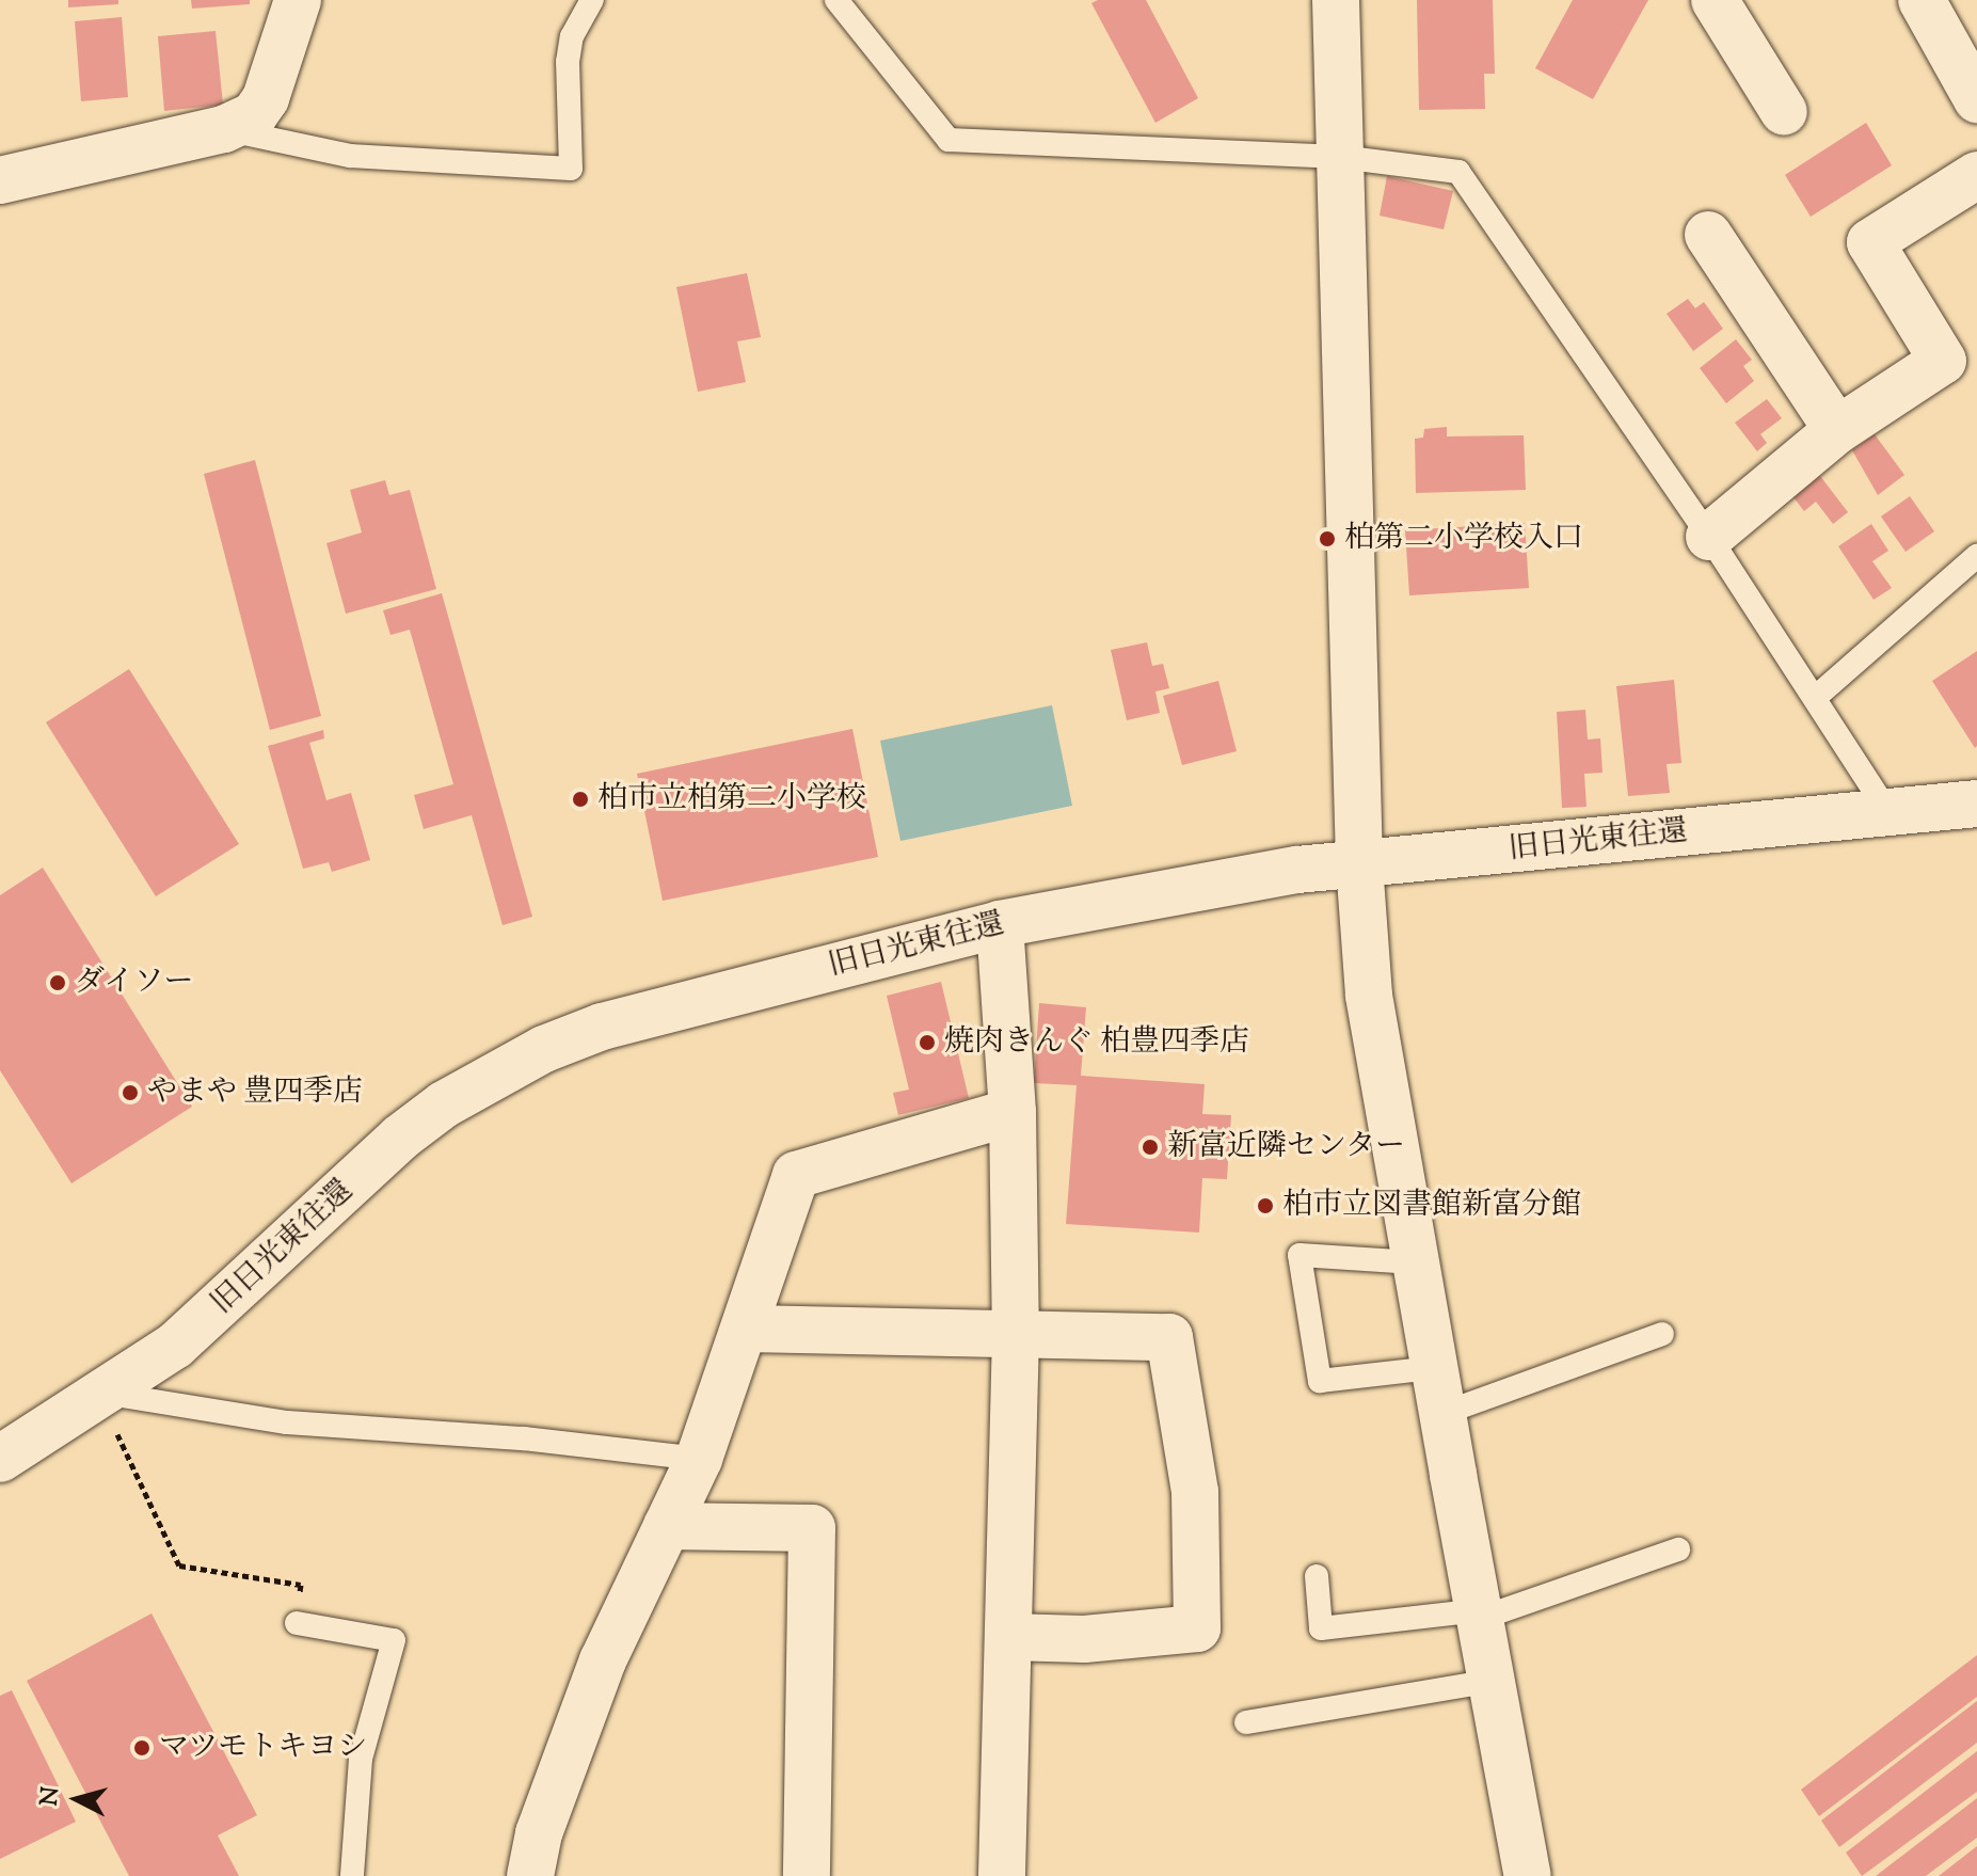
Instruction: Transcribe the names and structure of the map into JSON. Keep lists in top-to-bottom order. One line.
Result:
{"streets":{"street":["旧日光東往還"]},"places":["柏第二小学校入口","柏市立柏第二小学校","ダイソー","焼肉きんぐ 柏豊四季店","やまや 豊四季店","新富近隣センター","柏市立図書館新富分館","マツモトキヨシ"],"north":"left"}
